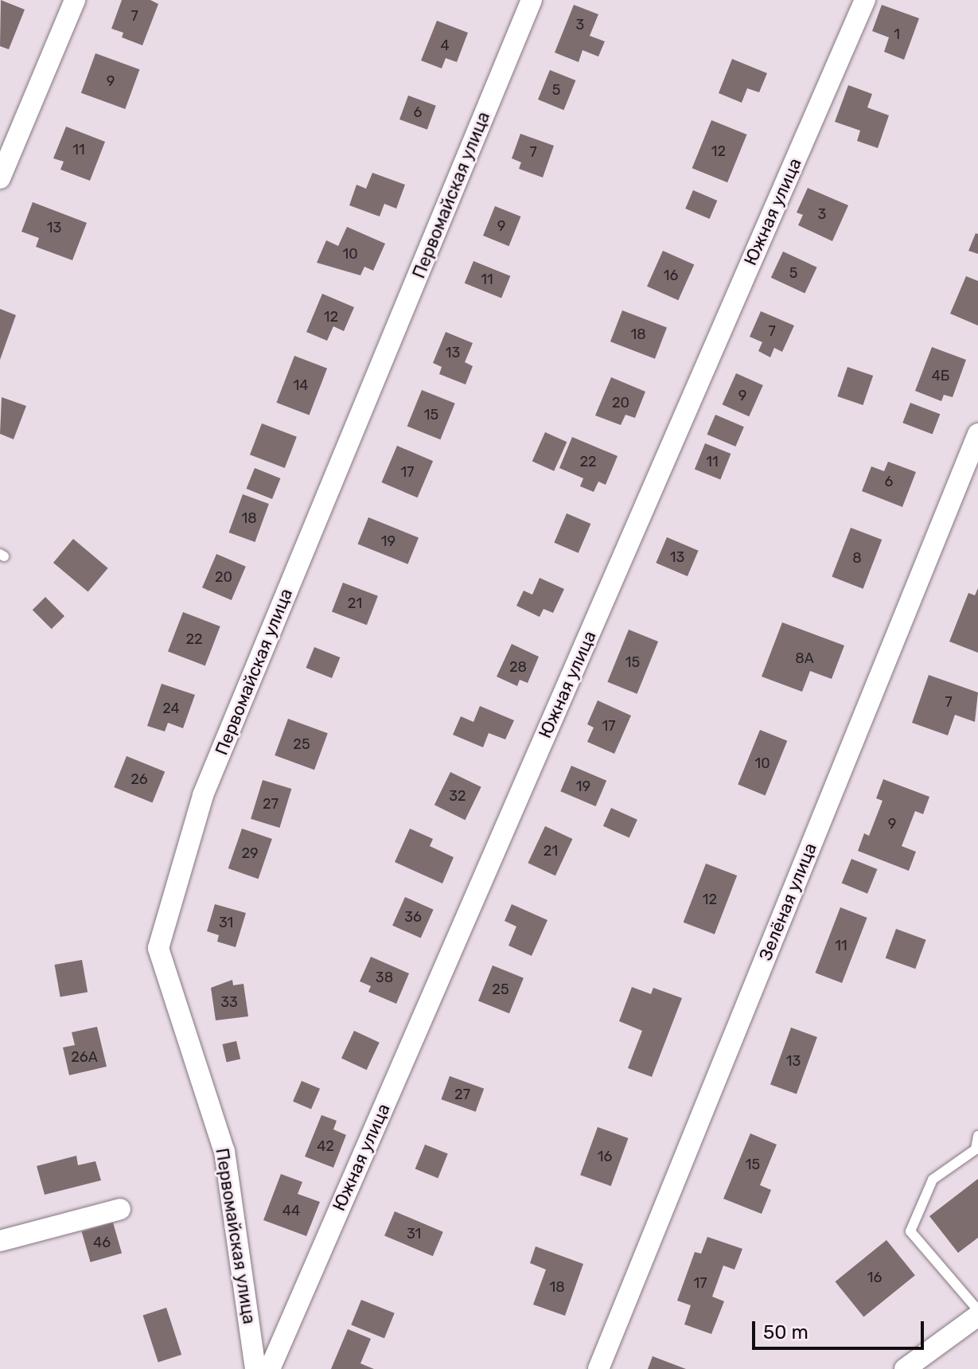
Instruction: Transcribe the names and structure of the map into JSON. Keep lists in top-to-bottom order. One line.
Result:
{"streets":{"street":["Первомайская улица","Южная улица","Зелёная улица"]},"house_numbers":["7","3","1","4","9","5","6","11","12","7","3","9","13","10","5","16","11","12","7","18","13","4Б","14","9","20","15","22","11","17","6","18","19","13","8","20","21","22","8А","15","28","7","24","17","25","10","26","19","32","27","9","21","29","12","36","31","11","38","25","33","26А","13","27","42","16","15","44","31","46","16","17","18"],"scale_bar":"50 m"}
